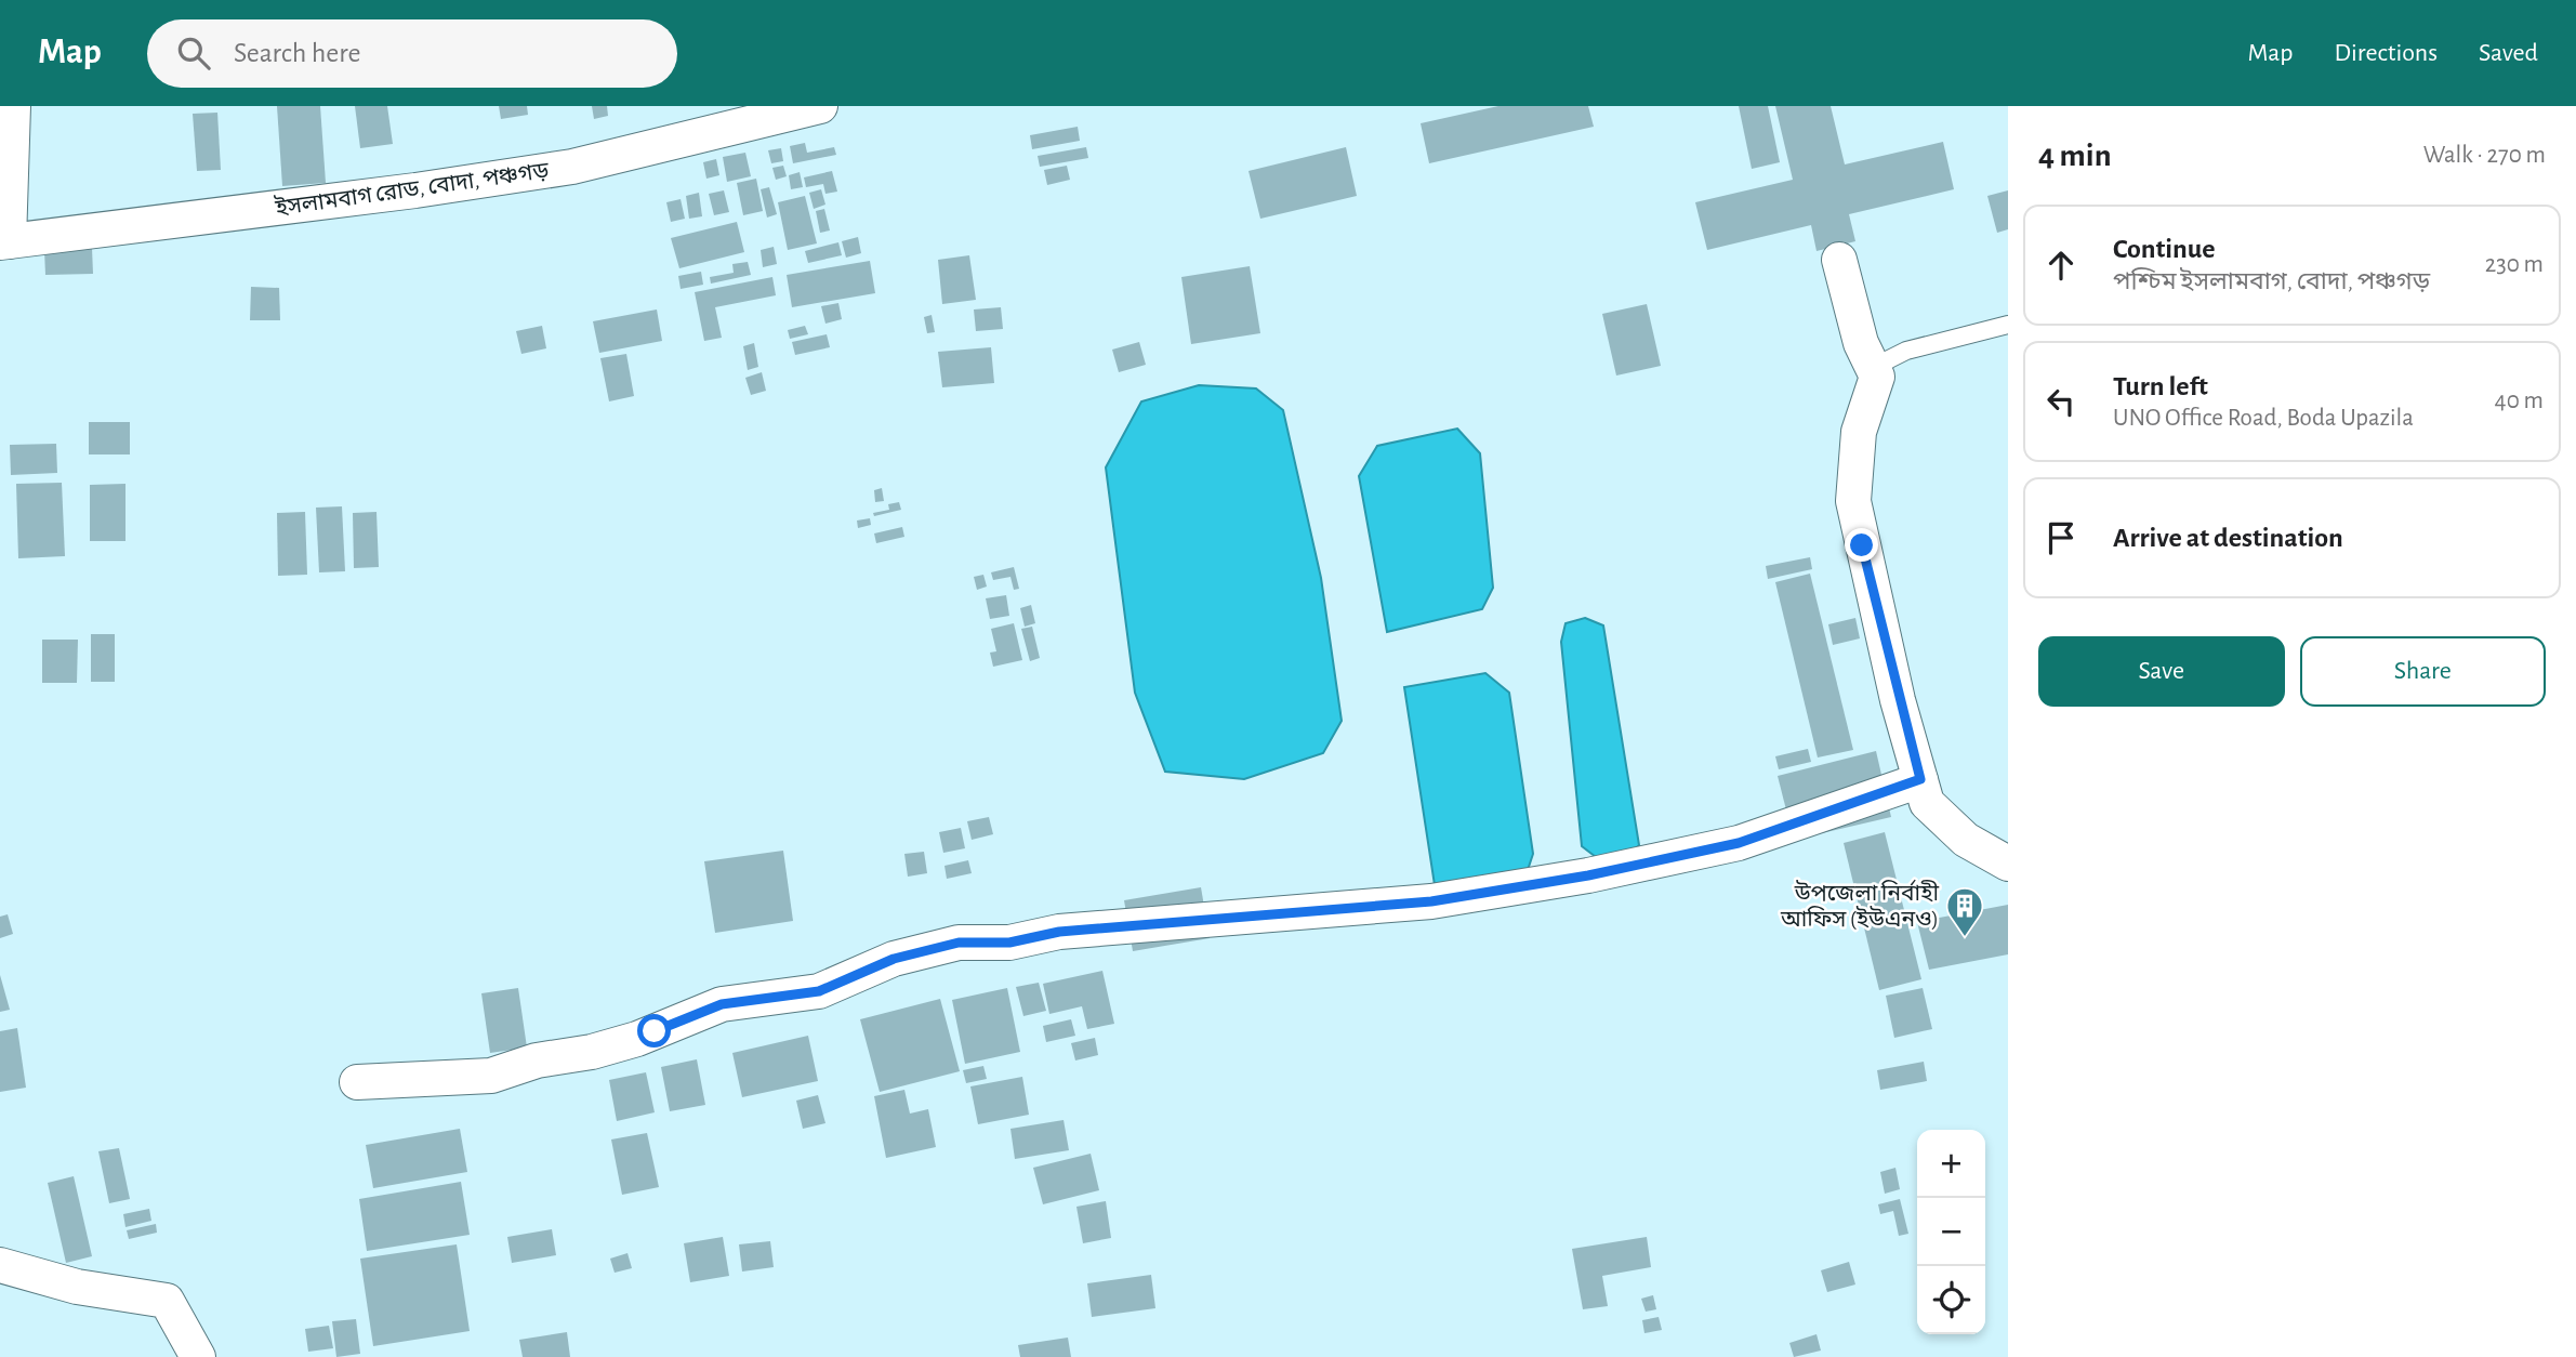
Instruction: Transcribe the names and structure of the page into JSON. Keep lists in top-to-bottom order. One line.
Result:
{"streets":{"street":["ইসলামবাগ রোড, বোদা, পঞ্চগড়"]},"places":{"building":["উপজেলা নির্বাহী আফিস (ইউএনও)"]},"page":{"header":"Map","search":"Search here","nav":["Map","Directions","Saved"],"heading":["4 min","Walk · 270 m"],"list":[["Continue","পশ্চিম ইসলামবাগ, বোদা, পঞ্চগড়","230 m"],["Turn left","UNO Office Road, Boda Upazila","40 m"],"Arrive at destination"],"buttons":["Save","Share"],"map_buttons":["+","−"]}}
